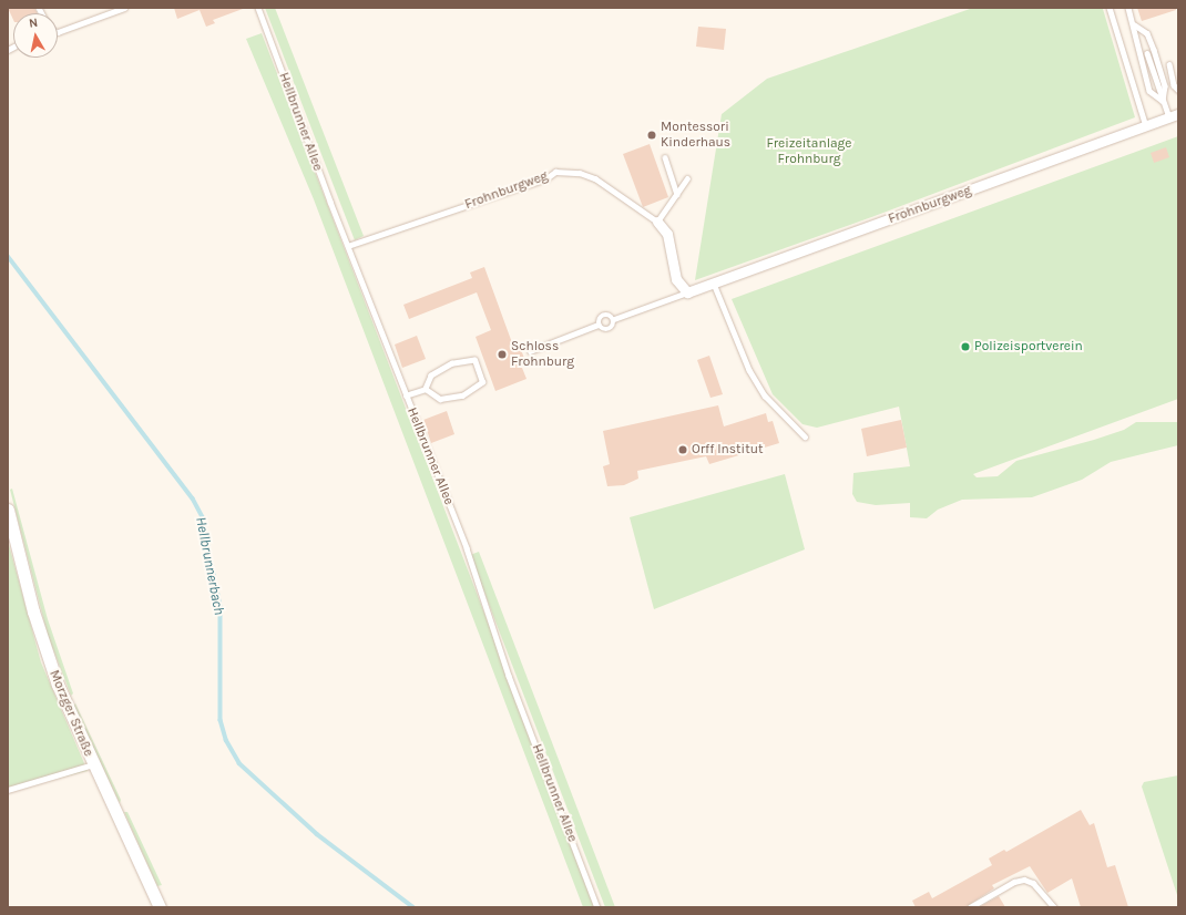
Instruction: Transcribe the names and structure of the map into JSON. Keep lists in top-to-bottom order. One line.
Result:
{"streets":{"street":["Frohnburgweg","Morzger Straße"],"lane":["Hellbrunner Allee"]},"crossings":[["Hellbrunner Allee","Frohnburgweg"]],"water":["Hellbrunnerbach"],"parks":["Freizeitanlage Frohnburg"],"places":["Montessori Kinderhaus","Polizeisportverein","Schloss Frohnburg","Orff Institut"],"north":"top"}
